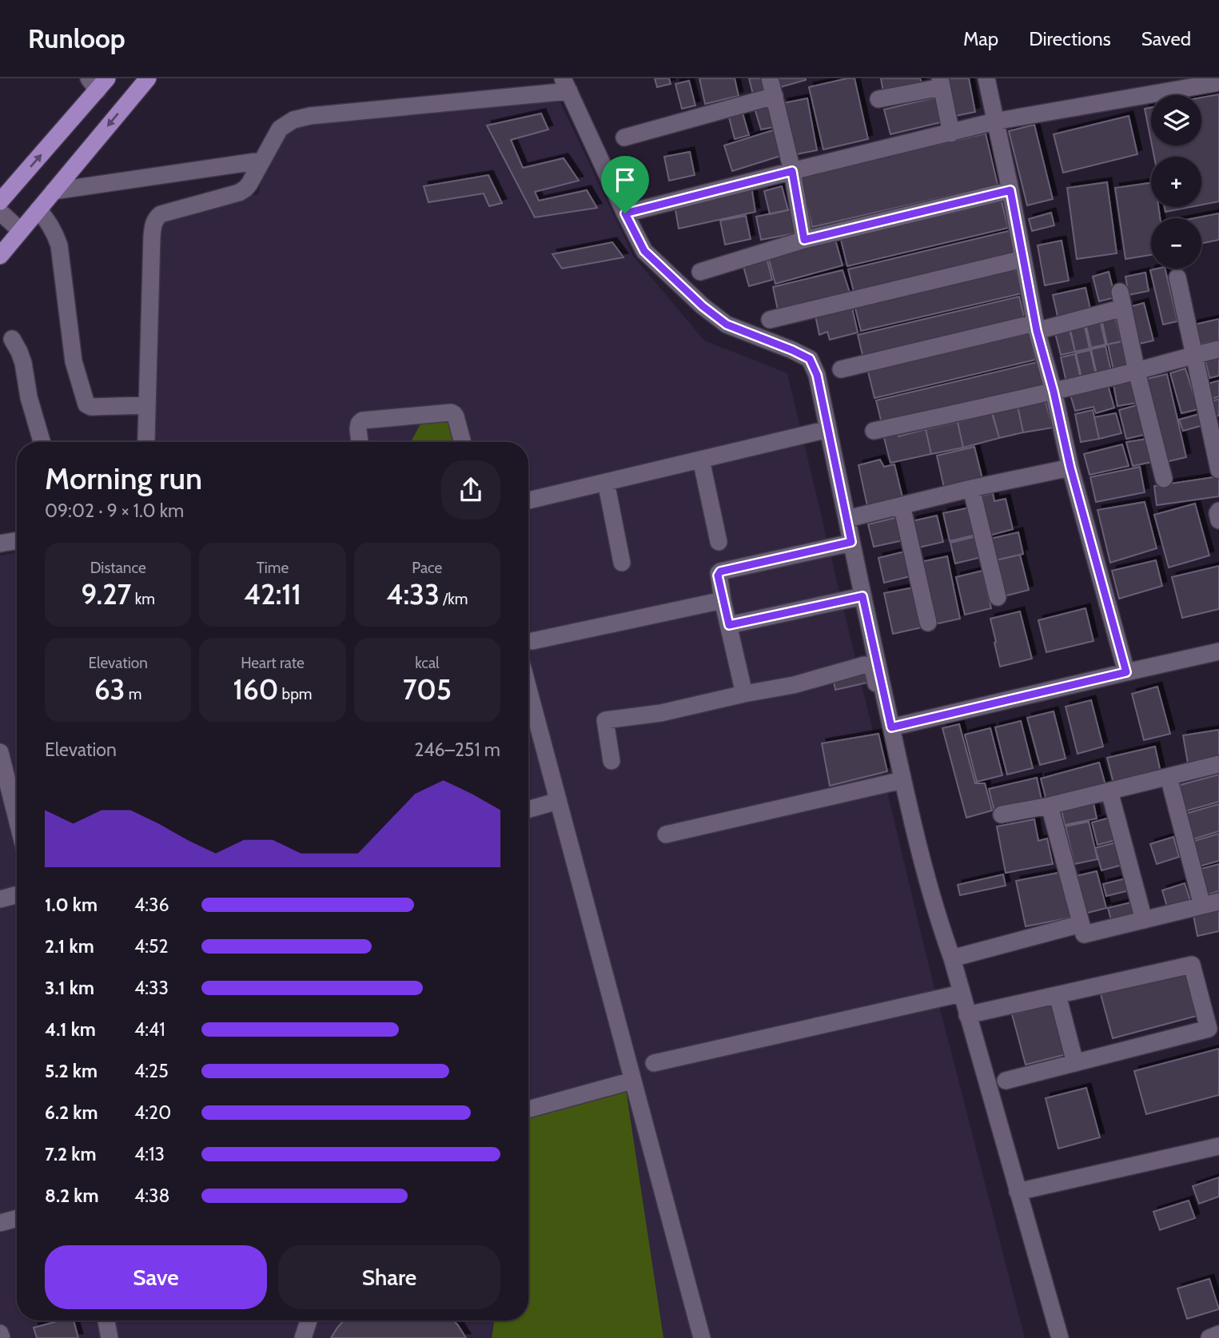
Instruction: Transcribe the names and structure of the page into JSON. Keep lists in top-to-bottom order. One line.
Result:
{"page":{"header":"Runloop","nav":["Map","Directions","Saved"],"map_buttons":["+","−"],"heading":["Morning run","09:02 · 9 × 1.0 km"],"stats":[["Distance","9.27 km"],["Time","42:11"],["Pace","4:33 /km"],["Elevation","63 m"],["Heart rate","160 bpm"],["kcal","705"]],"chart":["Elevation","246–251 m"],"list":[{"name":"1.0 km","note":"4:36"},{"name":"2.1 km","note":"4:52"},{"name":"3.1 km","note":"4:33"},{"name":"4.1 km","note":"4:41"},{"name":"5.2 km","note":"4:25"},{"name":"6.2 km","note":"4:20"},{"name":"7.2 km","note":"4:13"},{"name":"8.2 km","note":"4:38"}],"buttons":["Save","Share"]}}
